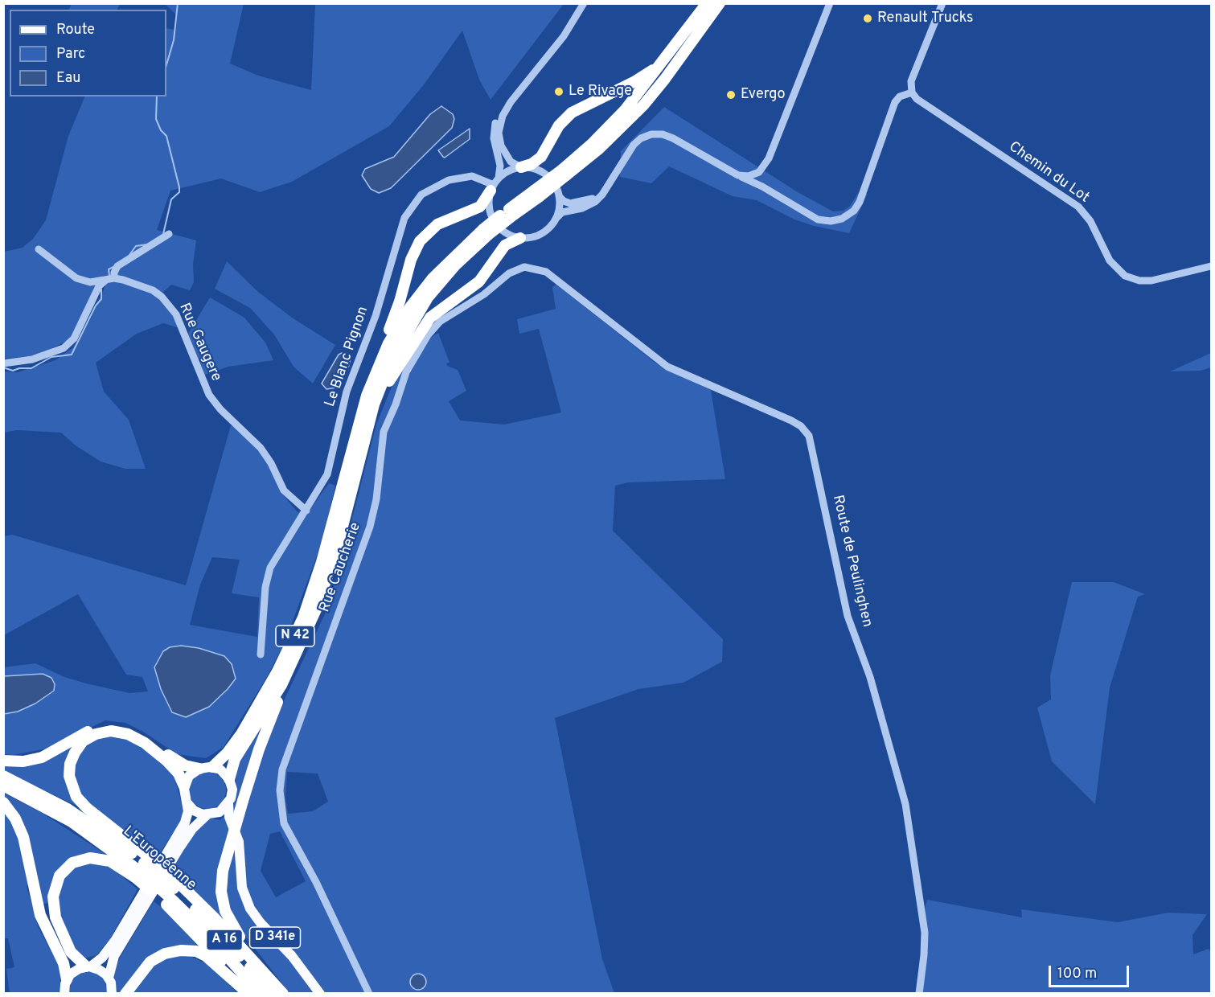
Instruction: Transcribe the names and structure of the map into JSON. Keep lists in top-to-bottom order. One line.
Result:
{"streets":{"highway":["N 42","L'Européenne","A 16"],"main road":["D 341e"],"street":["Chemin du Lot","Rue Gaugere","Le Blanc Pignon","Route de Peulinghen","Rue Caucherie"]},"crossings":[["Rue Gaugere","Le Blanc Pignon"],["Route de Peulinghen","Rue Caucherie"],["N 42","D 341e"]],"places":["Renault Trucks","Le Rivage","Evergo"],"legend":["Route","Parc","Eau"],"scale_bar":"100 m"}
